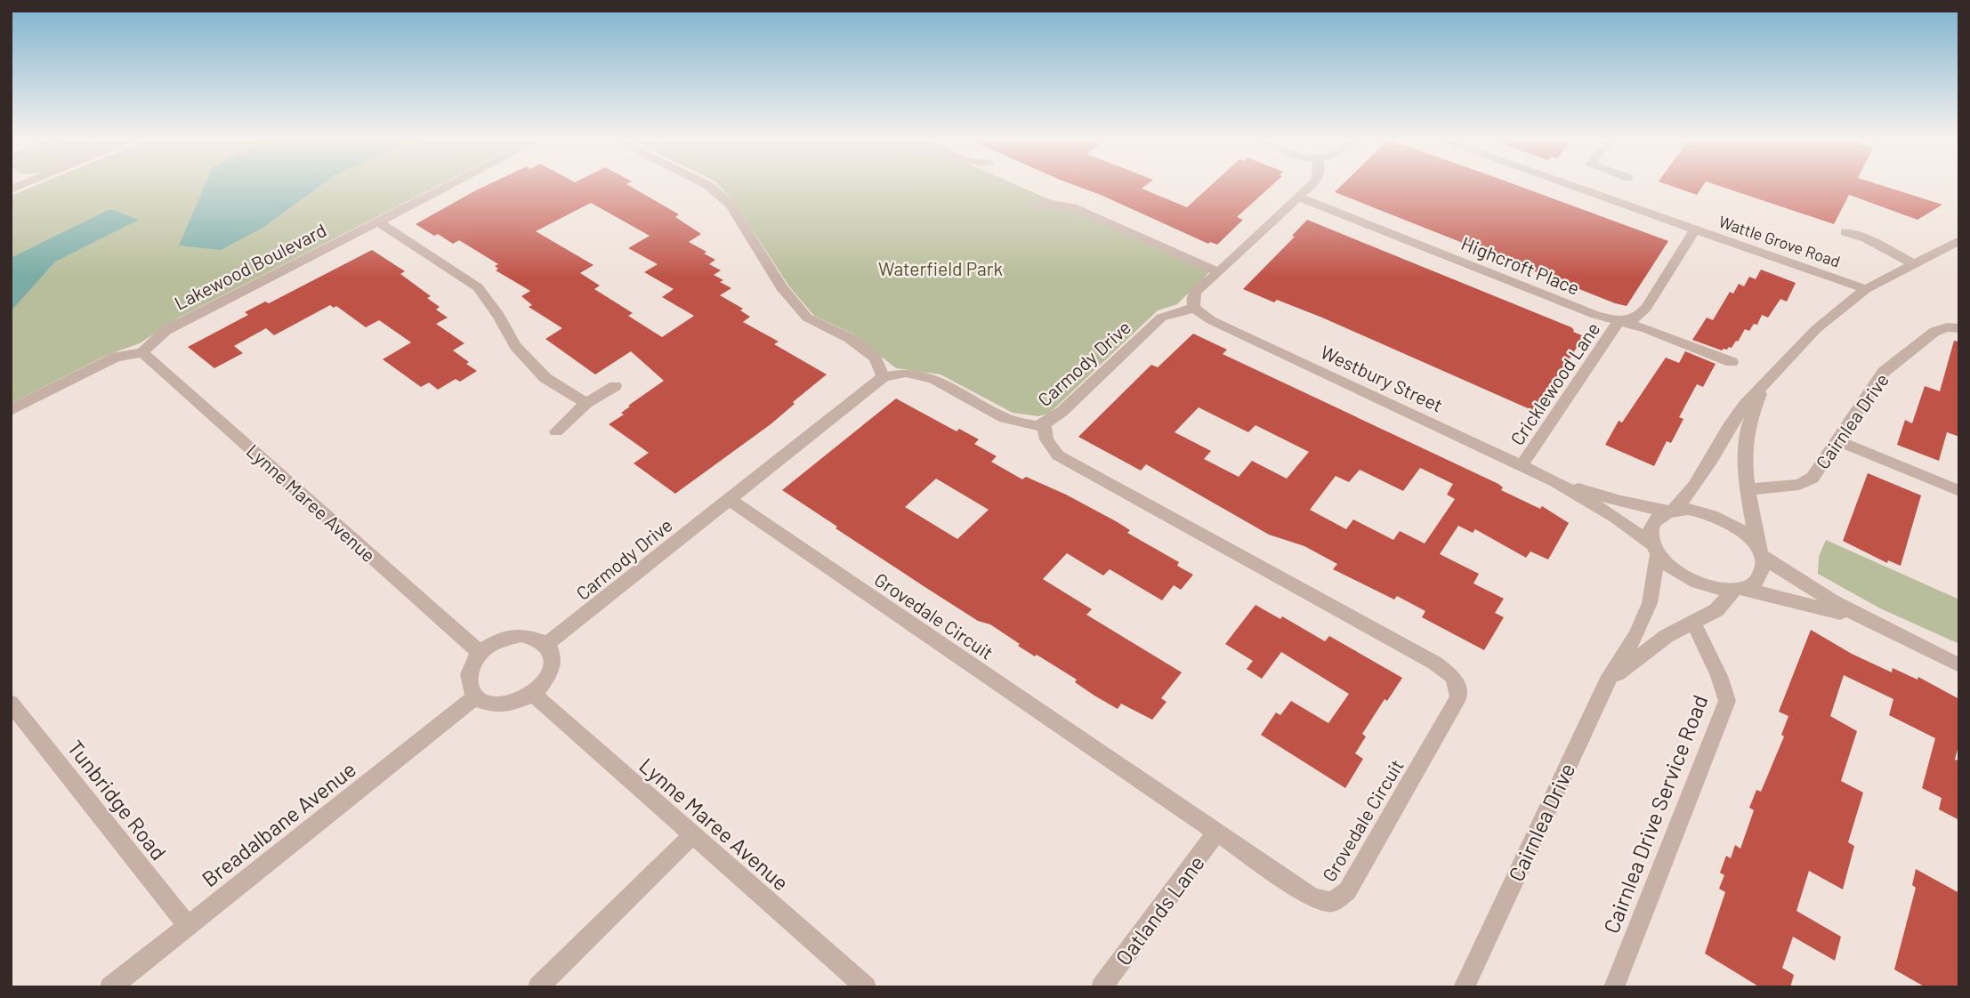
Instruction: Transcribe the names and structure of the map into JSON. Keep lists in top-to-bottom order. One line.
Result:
{"streets":{"street":["Wattle Grove Road","Highcroft Place","Lakewood Boulevard","Carmody Drive","Westbury Street","Cricklewood Lane","Cairnlea Drive","Lynne Maree Avenue","Grovedale Circuit","Tunbridge Road","Cairnlea Drive Service Road","Breadalbane Avenue","Oatlands Lane"]},"crossings":[["Highcroft Place","Cricklewood Lane"],["Lakewood Boulevard","Lynne Maree Avenue"],["Carmody Drive","Westbury Street"],["Carmody Drive","Lynne Maree Avenue"],["Carmody Drive","Grovedale Circuit"],["Carmody Drive","Breadalbane Avenue"],["Westbury Street","Cricklewood Lane"],["Westbury Street","Cairnlea Drive"],["Cairnlea Drive","Cairnlea Drive Service Road"],["Lynne Maree Avenue","Breadalbane Avenue"],["Grovedale Circuit","Oatlands Lane"],["Tunbridge Road","Breadalbane Avenue"]],"parks":["Waterfield Park"]}
